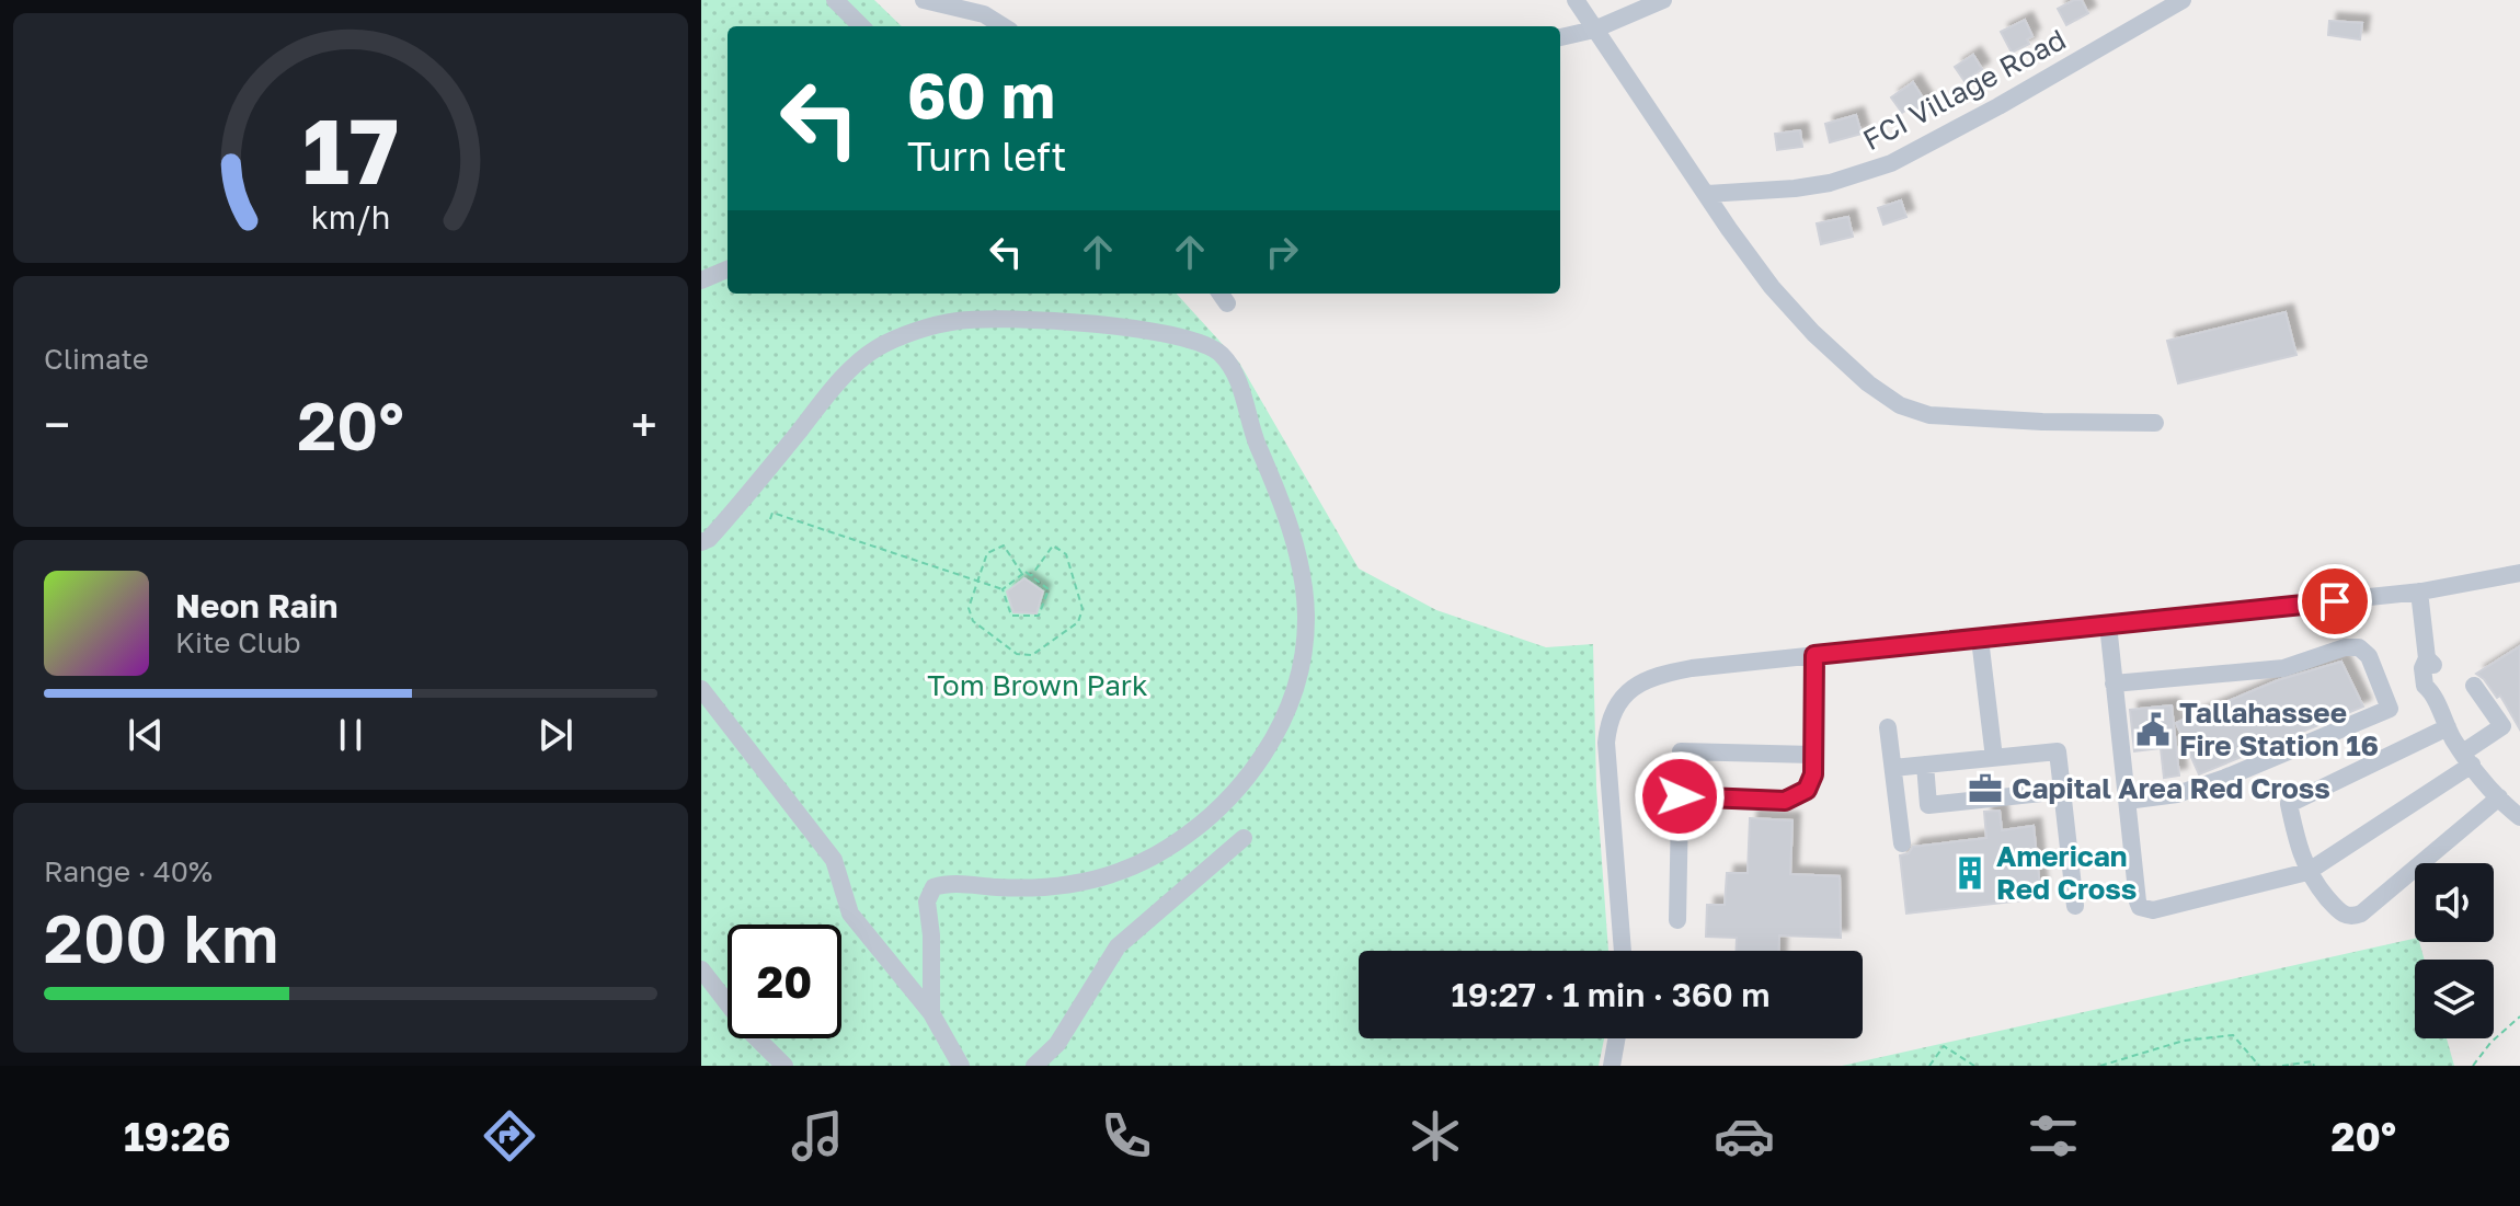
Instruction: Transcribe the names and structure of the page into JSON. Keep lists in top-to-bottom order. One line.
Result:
{"streets":{"street":["FCI Village Road"]},"parks":["Tom Brown Park"],"places":{"public building":["Tallahassee Fire Station 16"],"office":["Capital Area Red Cross"],"building":["American Red Cross"]},"page":{"turn":["60 m","Turn left"],"tile":["Climate",["Range · 40%","200 km"]],"heat":["−","20°","+"],"song":["Neon Rain","Kite Club"],"limit":"20","trip":"19:27 · 1 min · 360 m","tabs":["19:26","20°"],"gauge":["17","km/h"]}}
